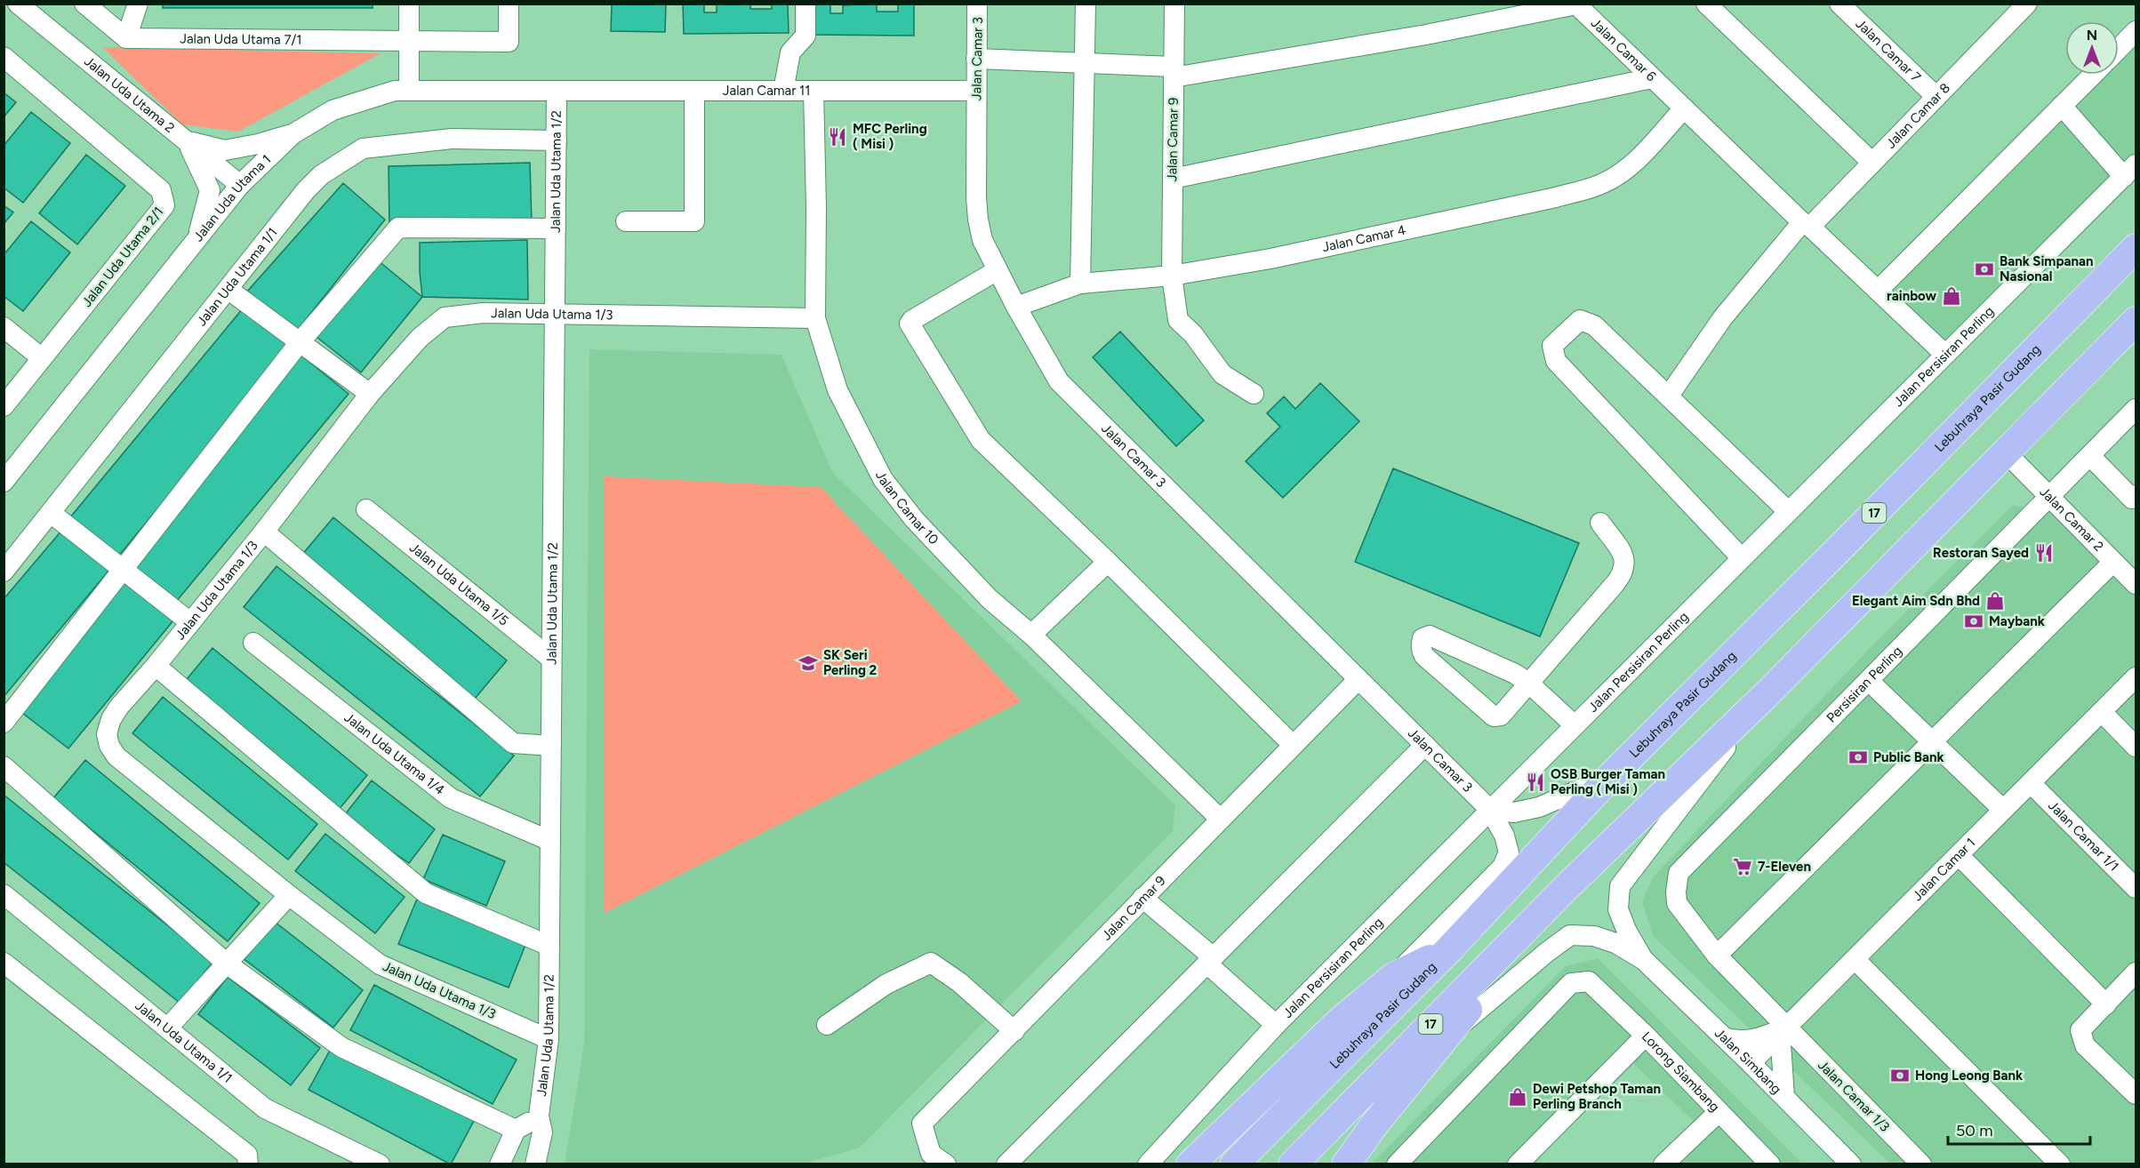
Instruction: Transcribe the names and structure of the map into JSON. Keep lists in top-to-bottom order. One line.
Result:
{"streets":{"highway":["Lebuhraya Pasir Gudang","17"],"street":["Jalan Uda Utama 7/1","Jalan Camar 6","Jalan Camar 7","Jalan Camar 3","Jalan Camar 11","Jalan Uda Utama 2","Jalan Camar 8","Jalan Camar 9","Jalan Uda Utama 1/2","Jalan Uda Utama 1","Jalan Camar 4","Jalan Uda Utama 2/1","Jalan Uda Utama 1/1","Jalan Uda Utama 1/3","Jalan Persisiran Perling","Jalan Camar 10","Jalan Camar 2","Jalan Uda Utama 1/5","Persisiran Perling","Jalan Uda Utama 1/4","Jalan Camar 1/1","Jalan Camar 1","Jalan Simbang","Lorong Siambang","Jalan Camar 1/3"]},"crossings":[["Jalan Camar 6","Jalan Camar 8"],["Jalan Camar 6","Jalan Camar 9"],["Jalan Camar 6","Jalan Camar 4"],["Jalan Camar 6","Jalan Persisiran Perling"],["Jalan Camar 7","Jalan Camar 8"],["Jalan Camar 3","Jalan Camar 11"],["Jalan Camar 3","Jalan Camar 9"],["Jalan Camar 3","Jalan Camar 4"],["Jalan Camar 3","Jalan Persisiran Perling"],["Jalan Camar 11","Jalan Uda Utama 1/2"],["Jalan Camar 11","Jalan Uda Utama 1"],["Jalan Camar 11","Jalan Camar 10"],["Jalan Uda Utama 2","Jalan Uda Utama 1"],["Jalan Camar 9","Jalan Camar 4"],["Jalan Camar 9","Jalan Camar 10"],["Jalan Uda Utama 1/2","Jalan Uda Utama 1"],["Jalan Uda Utama 1/2","Jalan Uda Utama 1/1"],["Jalan Uda Utama 1/2","Jalan Uda Utama 1/3"],["Jalan Uda Utama 1/2","Jalan Uda Utama 1/5"],["Jalan Uda Utama 1/2","Jalan Uda Utama 1/4"],["Jalan Uda Utama 1/3","Jalan Camar 10"],["17","Jalan Camar 2"],["Jalan Camar 2","Persisiran Perling"],["Persisiran Perling","Jalan Camar 1/3"],["Jalan Camar 1/1","Jalan Camar 1"],["Jalan Camar 1","Jalan Simbang"],["Jalan Camar 1","Jalan Camar 1/3"]],"places":{"restaurant":["MFC Perling ( Misi )","Restoran Sayed","OSB Burger Taman Perling ( Misi )"],"bank":["Bank Simpanan Nasional","Maybank","Public Bank","Hong Leong Bank"],"shop":["rainbow","Elegant Aim Sdn Bhd","Dewi Petshop Taman Perling Branch"],"school or university":["SK Seri Perling 2"],"supermarket":["7-Eleven"]},"scale_bar":"50 m","north":"top"}
